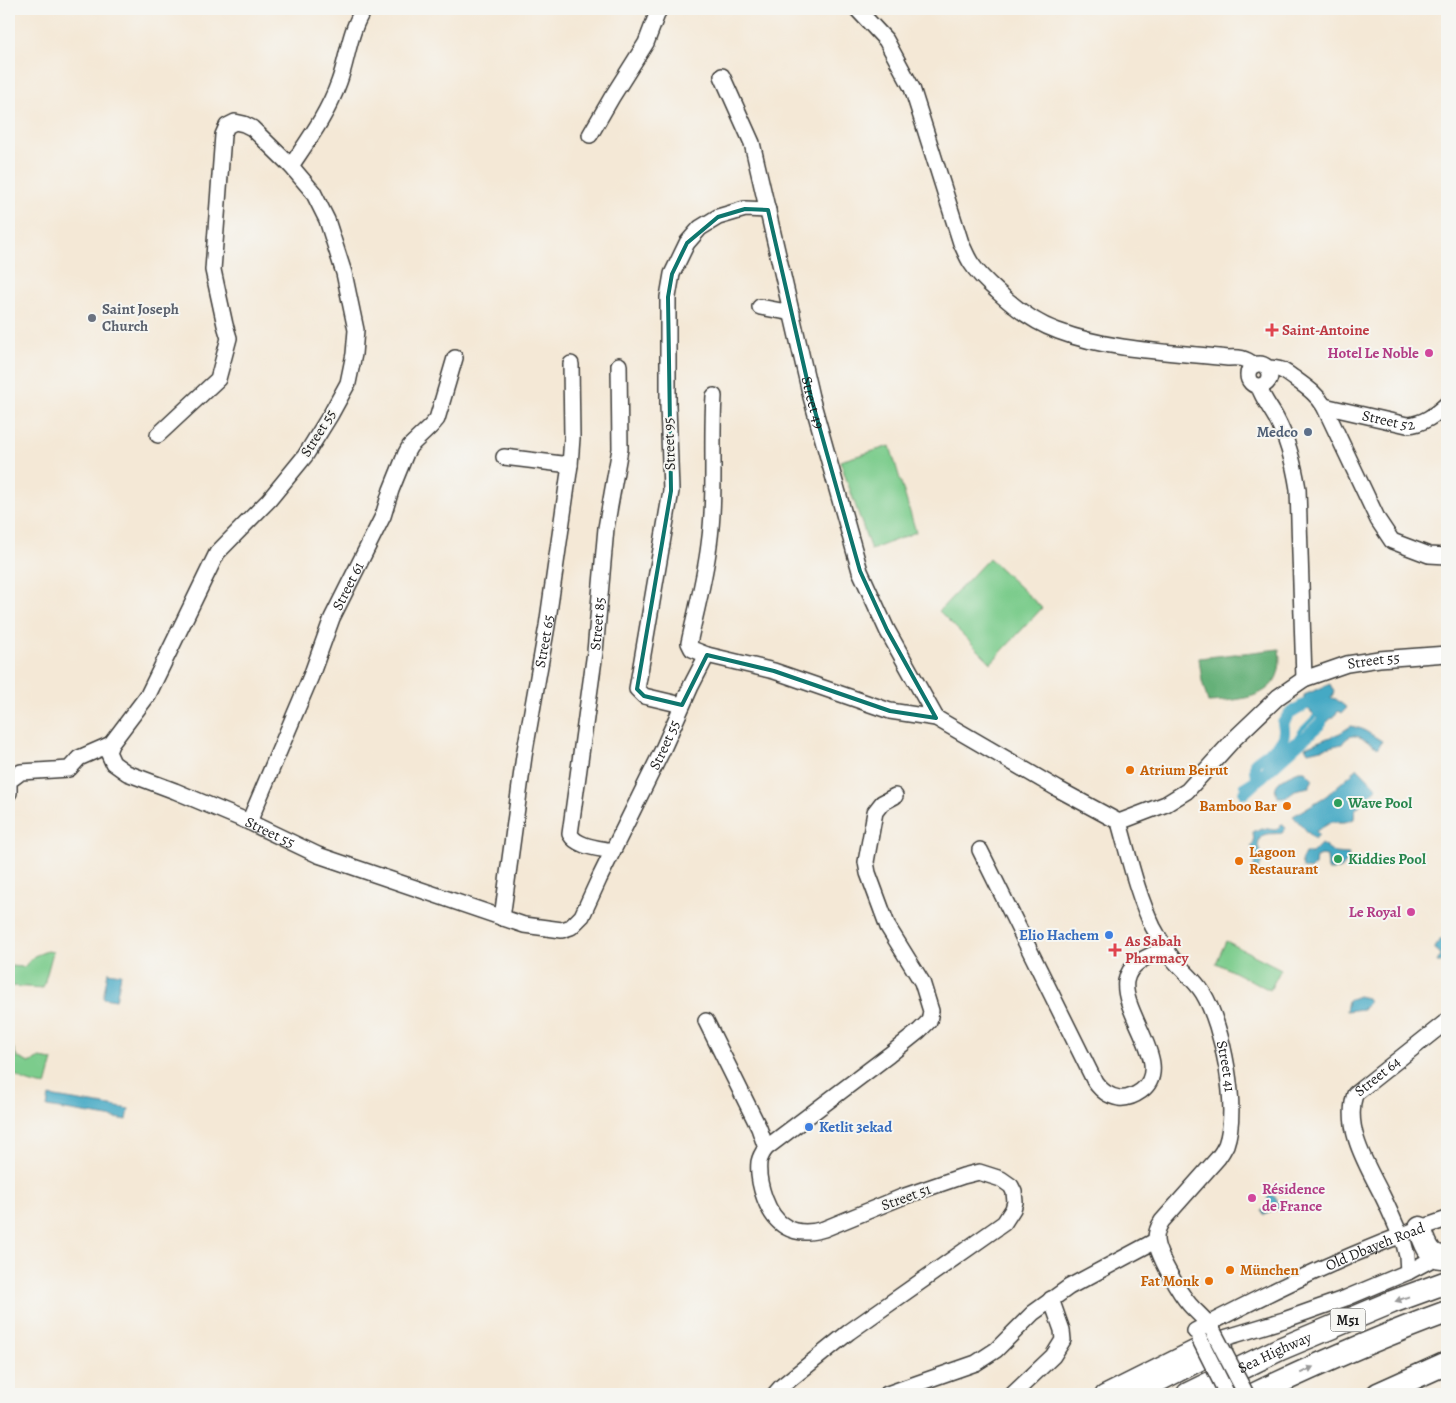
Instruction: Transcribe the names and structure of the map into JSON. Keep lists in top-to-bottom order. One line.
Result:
{"streets":{"highway":["M51","Sea Highway"],"street":["Street 49","Street 52","Street 55","Street 95","Street 61","Street 85","Street 65","Street 41","Street 64","Street 51","Old Dbayeh Road"]},"crossings":[["Street 49","Street 95"],["Street 55","Street 95"],["Street 55","Street 61"],["Street 55","Street 85"],["Street 55","Street 65"],["Street 55","Street 41"],["Street 64","Old Dbayeh Road"]],"places":{"other":["Saint Joseph Church","Hotel Le Noble","Medco","Atrium Beirut","Wave Pool","Bamboo Bar","Kiddies Pool","Lagoon Restaurant","Le Royal","Elio Hachem","Ketlit 3ekad","Résidence de France","München","Fat Monk"],"health":["Saint-Antoine","As Sabah Pharmacy"]}}
